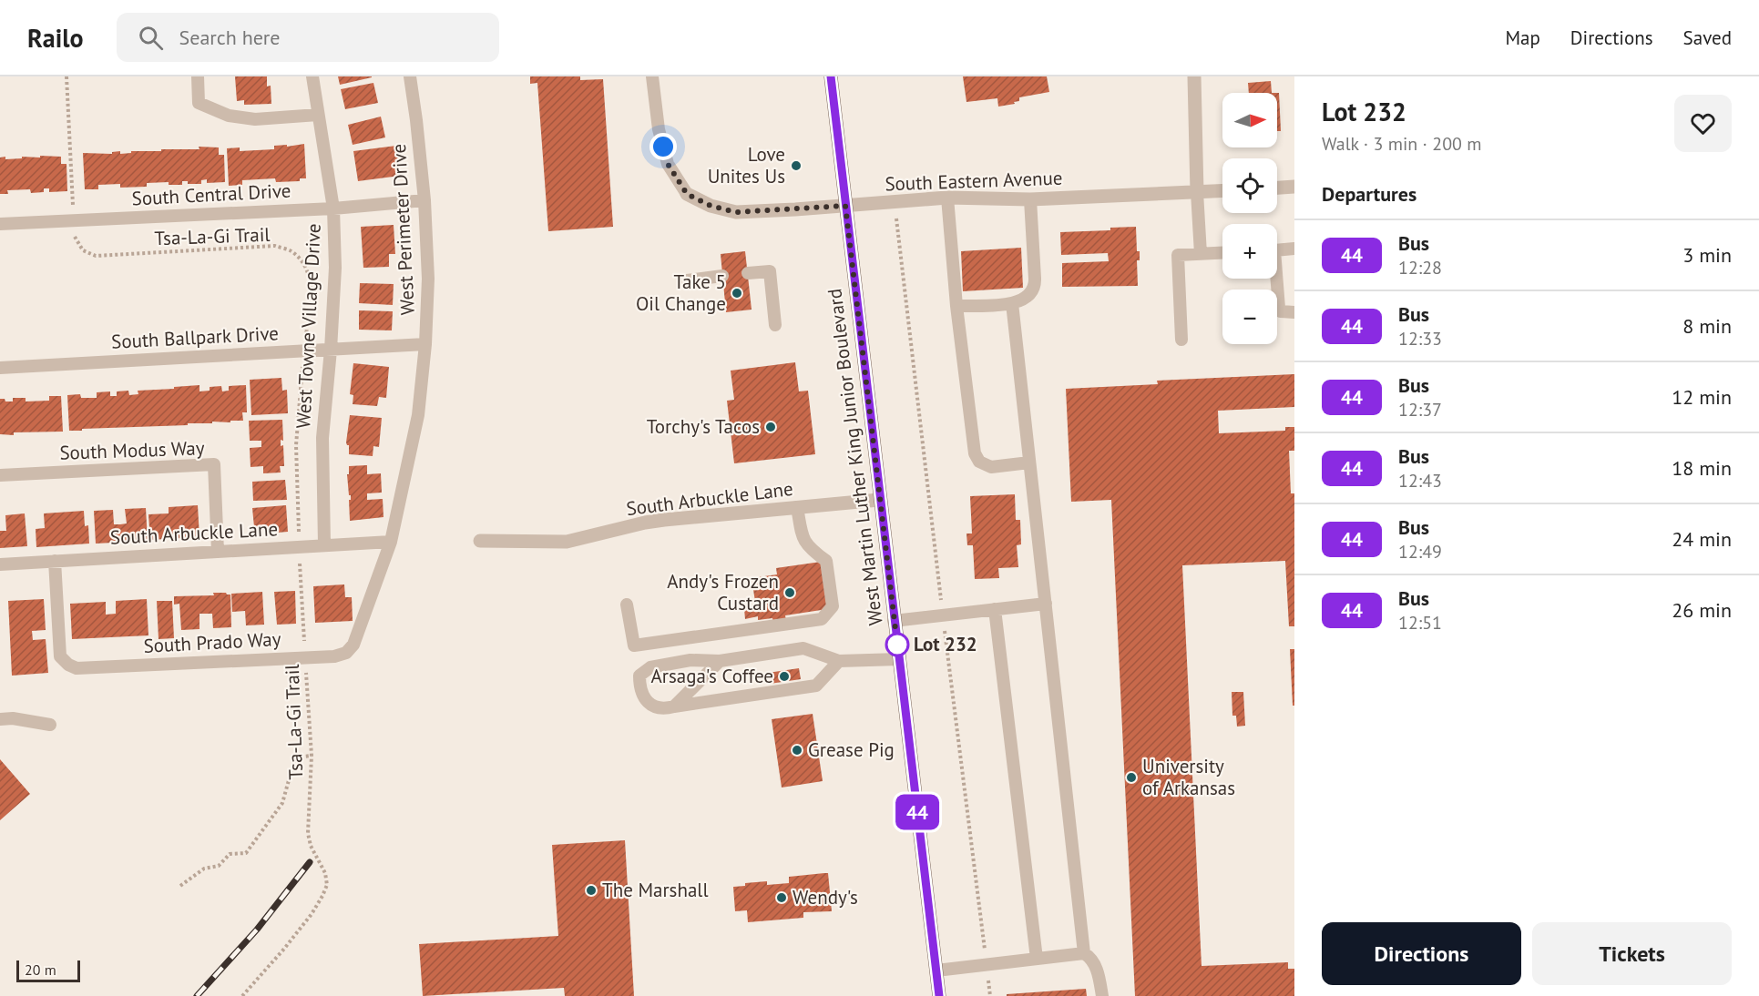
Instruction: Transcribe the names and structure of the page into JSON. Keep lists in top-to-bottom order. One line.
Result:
{"streets":{"main road":["West Martin Luther King Junior Boulevard"],"street":["South Eastern Avenue","South Arbuckle Lane"],"lane":["South Central Drive","West Perimeter Drive","West Towne Village Drive","South Ballpark Drive","South Modus Way","South Prado Way"],"path":["Tsa-La-Gi Trail"]},"crossings":[["South Eastern Avenue","West Martin Luther King Junior Boulevard"],["South Central Drive","West Perimeter Drive"],["South Central Drive","Tsa-La-Gi Trail"],["South Central Drive","West Towne Village Drive"],["West Perimeter Drive","South Ballpark Drive"],["West Perimeter Drive","South Arbuckle Lane"],["West Perimeter Drive","South Prado Way"],["Tsa-La-Gi Trail","South Ballpark Drive"],["Tsa-La-Gi Trail","South Arbuckle Lane"],["Tsa-La-Gi Trail","South Prado Way"],["West Towne Village Drive","South Ballpark Drive"],["West Towne Village Drive","South Arbuckle Lane"],["South Modus Way","South Arbuckle Lane"],["West Martin Luther King Junior Boulevard","South Arbuckle Lane"],["South Arbuckle Lane","South Prado Way"]],"places":["Love Unites Us","Take 5 Oil Change","Torchy's Tacos","Andy's Frozen Custard","Lot 232","Arsaga's Coffee","Grease Pig","University of Arkansas","The Marshall","Wendy's"],"lines":["bus line 44"],"scale_bar":"20 m","north":"right","page":{"header":"Railo","search":"Search here","nav":["Map","Directions","Saved"],"on_map":"44","heading":[["Lot 232","Walk · 3 min · 200 m"],"Departures"],"map_buttons":["+","−"],"list":[{"mark":"44","name":"Bus","note":"12:28","value":"3 min"},{"mark":"44","name":"Bus","note":"12:33","value":"8 min"},{"mark":"44","name":"Bus","note":"12:37","value":"12 min"},{"mark":"44","name":"Bus","note":"12:43","value":"18 min"},{"mark":"44","name":"Bus","note":"12:49","value":"24 min"},{"mark":"44","name":"Bus","note":"12:51","value":"26 min"}],"buttons":["Directions","Tickets"],"scale":"20 m"}}
